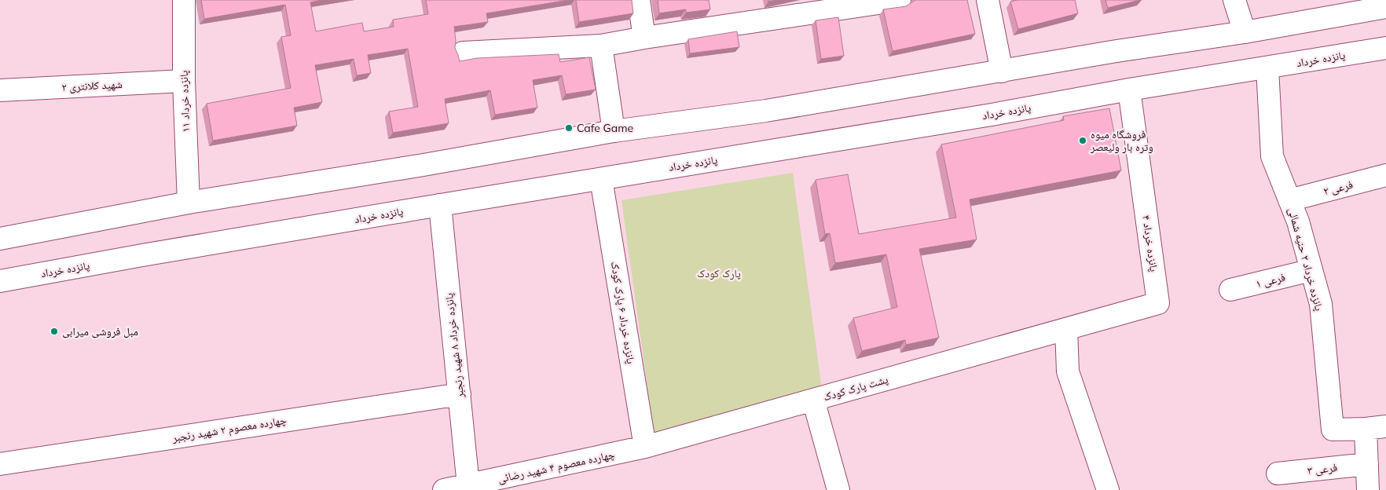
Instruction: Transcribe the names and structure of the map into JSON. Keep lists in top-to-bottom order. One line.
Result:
{"streets":{"street":["پانزده خرداد","شهید کلانتری ۲","پانزده خرداد ۱۱","فرعی ۲","پانزده خرداد ۴","پانزده خرداد ۲ حنیه شمالی","فرعی ۱","پانزده خرداد ۶ پارک کودک","پانزده خرداد ۸ شهید رنجبر","پشت پارک کودک","چهارده معصوم ۲ شهید رنجبر","چهارده معصوم ۴ شهید رضائی","فرعی ۳"]},"crossings":[["پانزده خرداد","پانزده خرداد ۴"],["پانزده خرداد","پانزده خرداد ۲ حنیه شمالی"],["پانزده خرداد","پانزده خرداد ۶ پارک کودک"],["پانزده خرداد","پانزده خرداد ۸ شهید رنجبر"],["شهید کلانتری ۲","پانزده خرداد ۱۱"],["فرعی ۲","پانزده خرداد ۲ حنیه شمالی"],["پانزده خرداد ۴","پشت پارک کودک"],["پانزده خرداد ۲ حنیه شمالی","فرعی ۱"],["پانزده خرداد ۲ حنیه شمالی","فرعی ۳"],["پانزده خرداد ۶ پارک کودک","پشت پارک کودک"],["پانزده خرداد ۶ پارک کودک","چهارده معصوم ۴ شهید رضائی"],["پانزده خرداد ۸ شهید رنجبر","چهارده معصوم ۲ شهید رنجبر"],["پانزده خرداد ۸ شهید رنجبر","چهارده معصوم ۴ شهید رضائی"],["پشت پارک کودک","چهارده معصوم ۴ شهید رضائی"]],"parks":["پارک کودک"],"places":["Cafe Game","فروشگاه میوه وتره بار ولیعصر","مبل فروشی میرابی"]}
